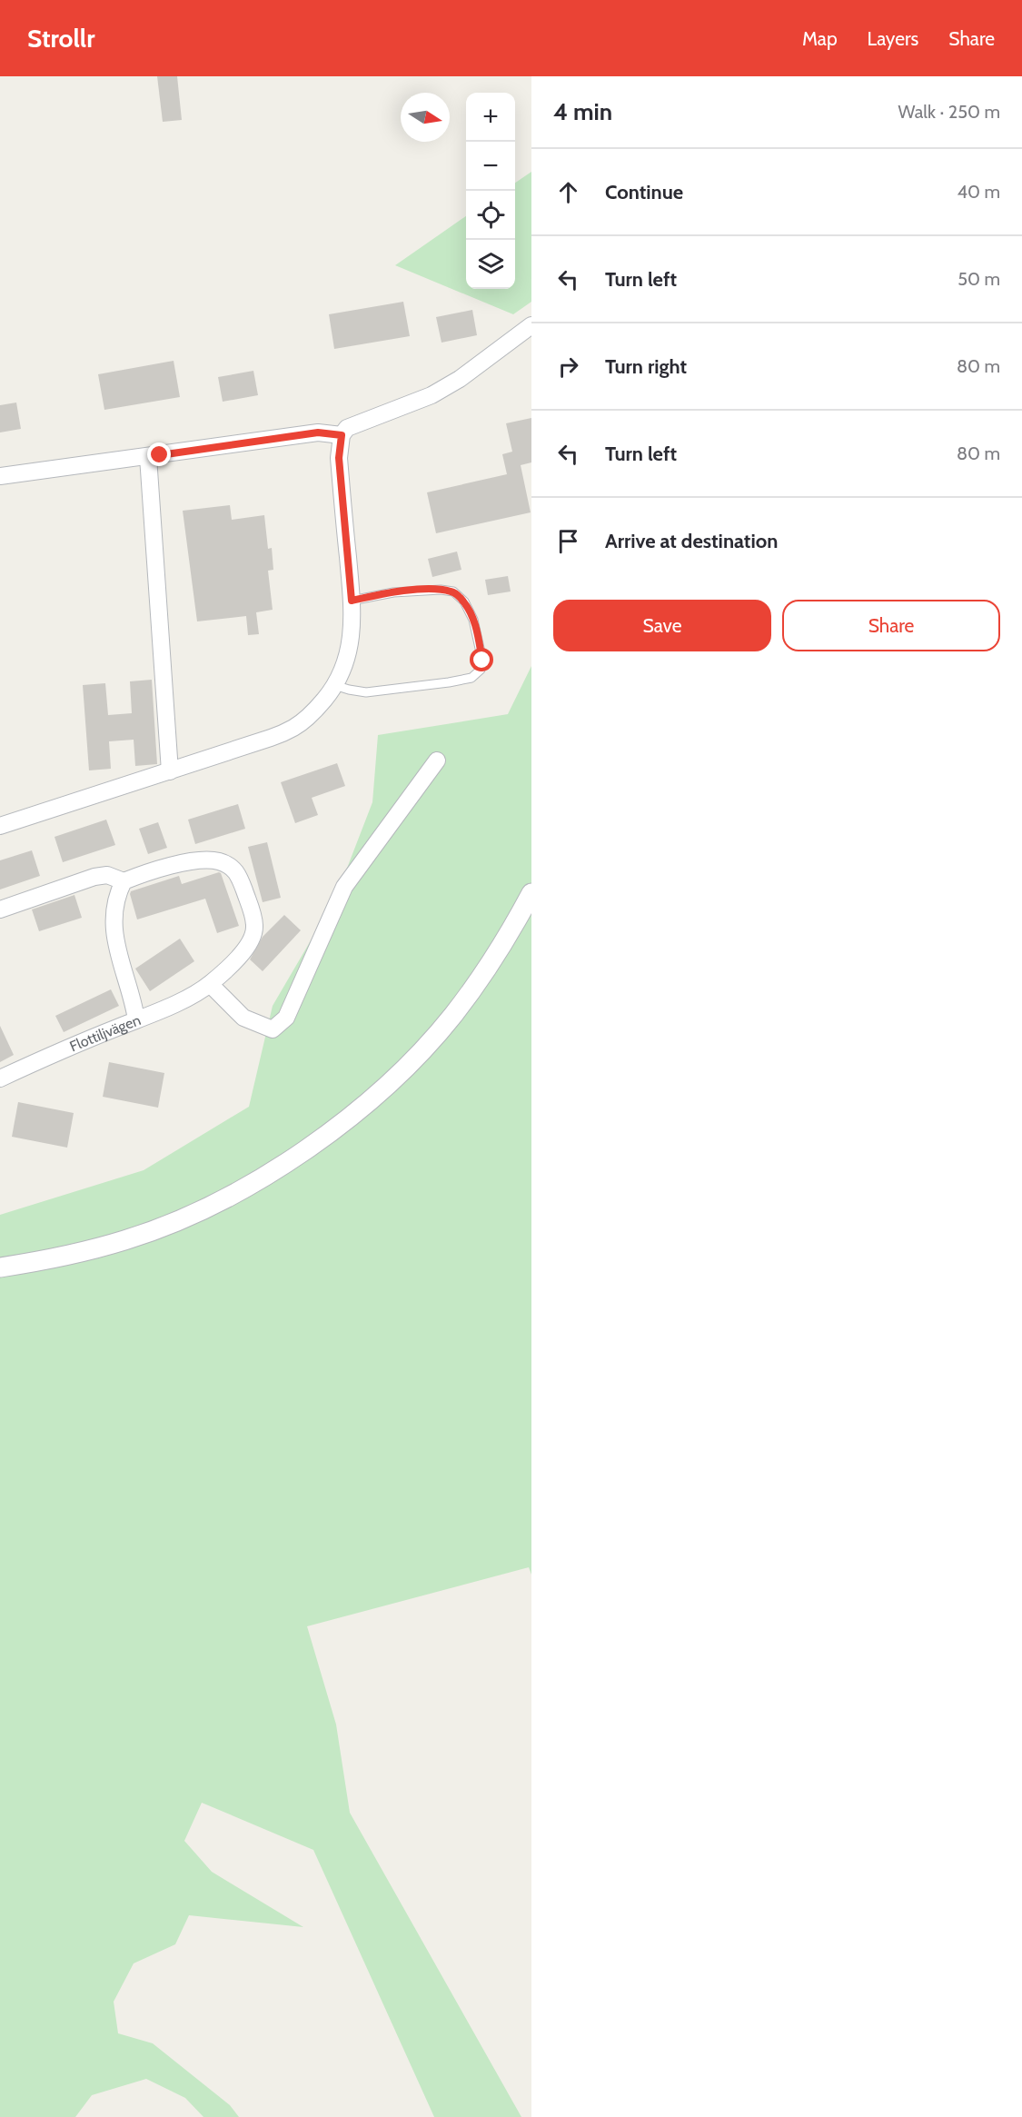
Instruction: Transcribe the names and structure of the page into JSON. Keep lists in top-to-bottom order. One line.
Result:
{"streets":{"street":["Flottiljvägen"]},"north":"right","page":{"header":"Strollr","nav":["Map","Layers","Share"],"heading":["4 min","Walk · 250 m"],"map_buttons":["+","−"],"list":[["Continue","40 m"],["Turn left","50 m"],["Turn right","80 m"],["Turn left","80 m"],"Arrive at destination"],"buttons":["Save","Share"]}}
